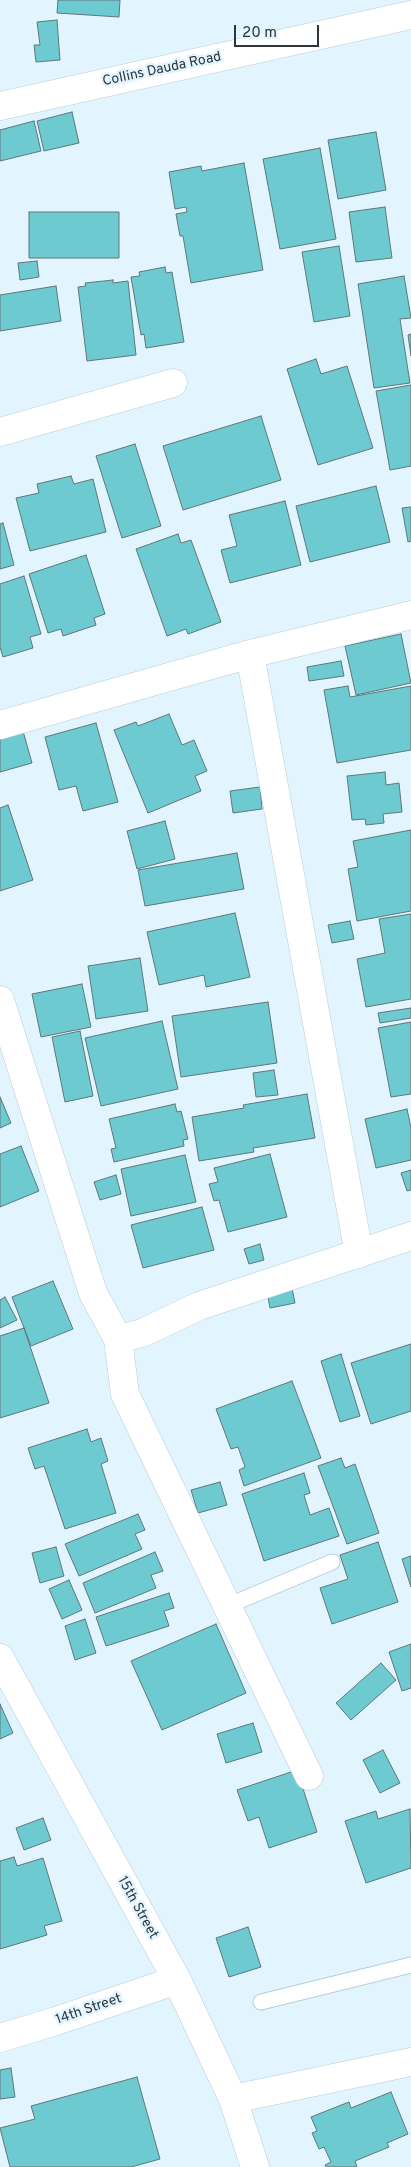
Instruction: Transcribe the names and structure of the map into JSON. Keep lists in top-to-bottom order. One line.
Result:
{"streets":{"street":["Collins Dauda Road","15th Street","14th Street"]},"crossings":[["15th Street","14th Street"]],"scale_bar":"20 m"}
